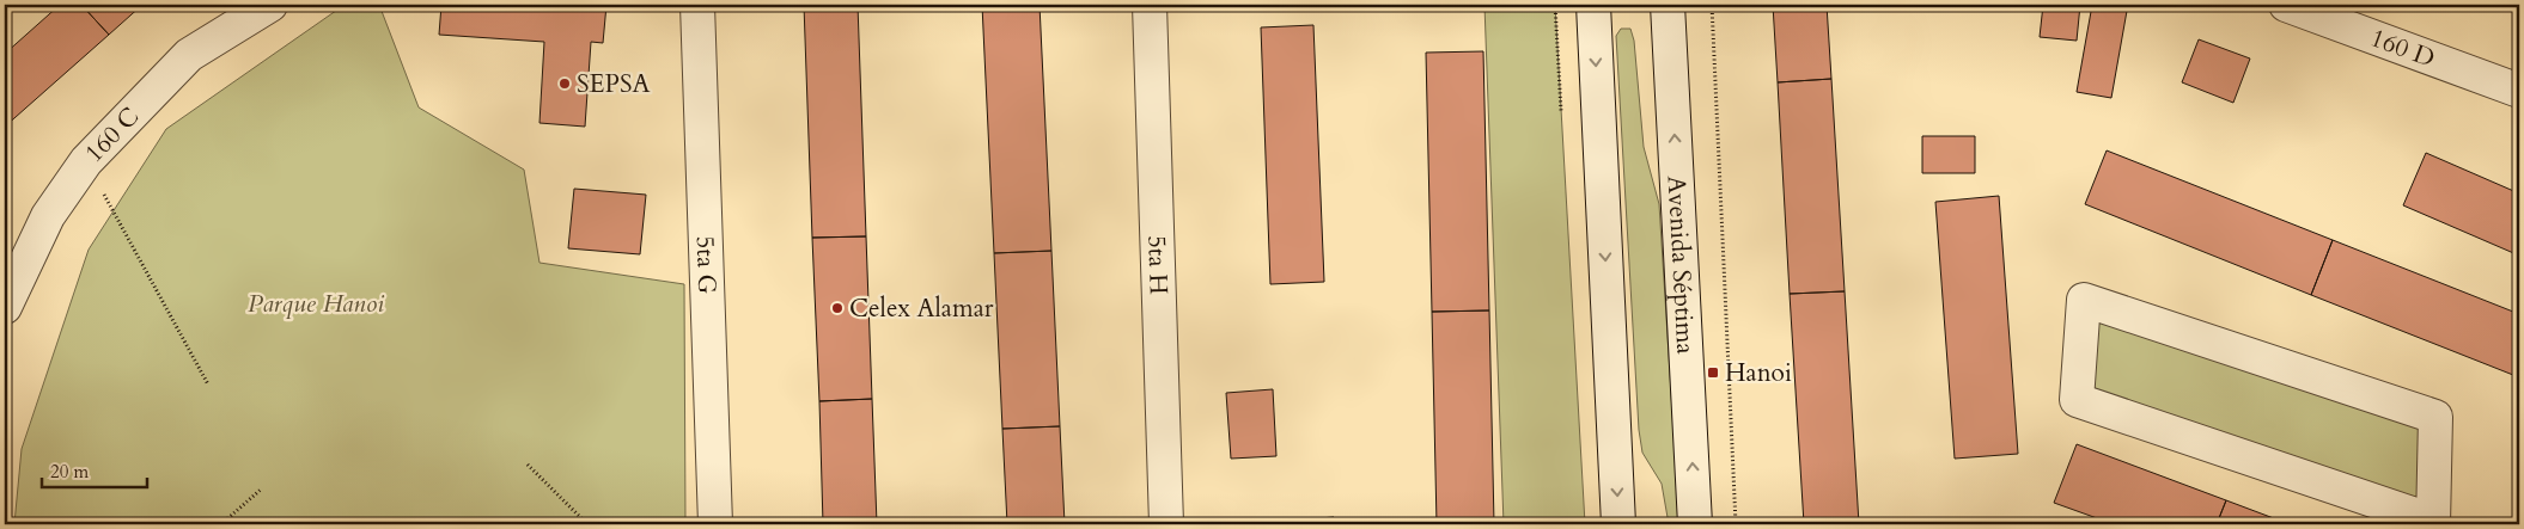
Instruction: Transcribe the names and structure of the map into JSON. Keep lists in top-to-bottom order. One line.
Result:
{"streets":{"street":["160 D","160 C","Avenida Séptima","5ta G","5ta H"]},"parks":["Parque Hanoi"],"places":{"other":["SEPSA","Celex Alamar"],"transit":["Hanoi"]},"scale_bar":"20 m"}
